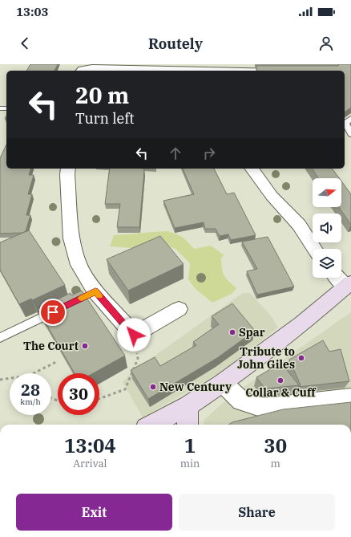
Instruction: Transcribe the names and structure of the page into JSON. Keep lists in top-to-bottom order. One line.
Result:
{"places":["Spar","The Court","Tribute to John Giles","Collar & Cuff","New Century"],"north":"right","page":{"status":"13:03","header":"Routely","turn":["20 m","Turn left"],"speed":"28 km/h","limit":"30","eta":["13:04","Arrival","1","min","30","m"],"buttons":["Exit","Share"]}}
